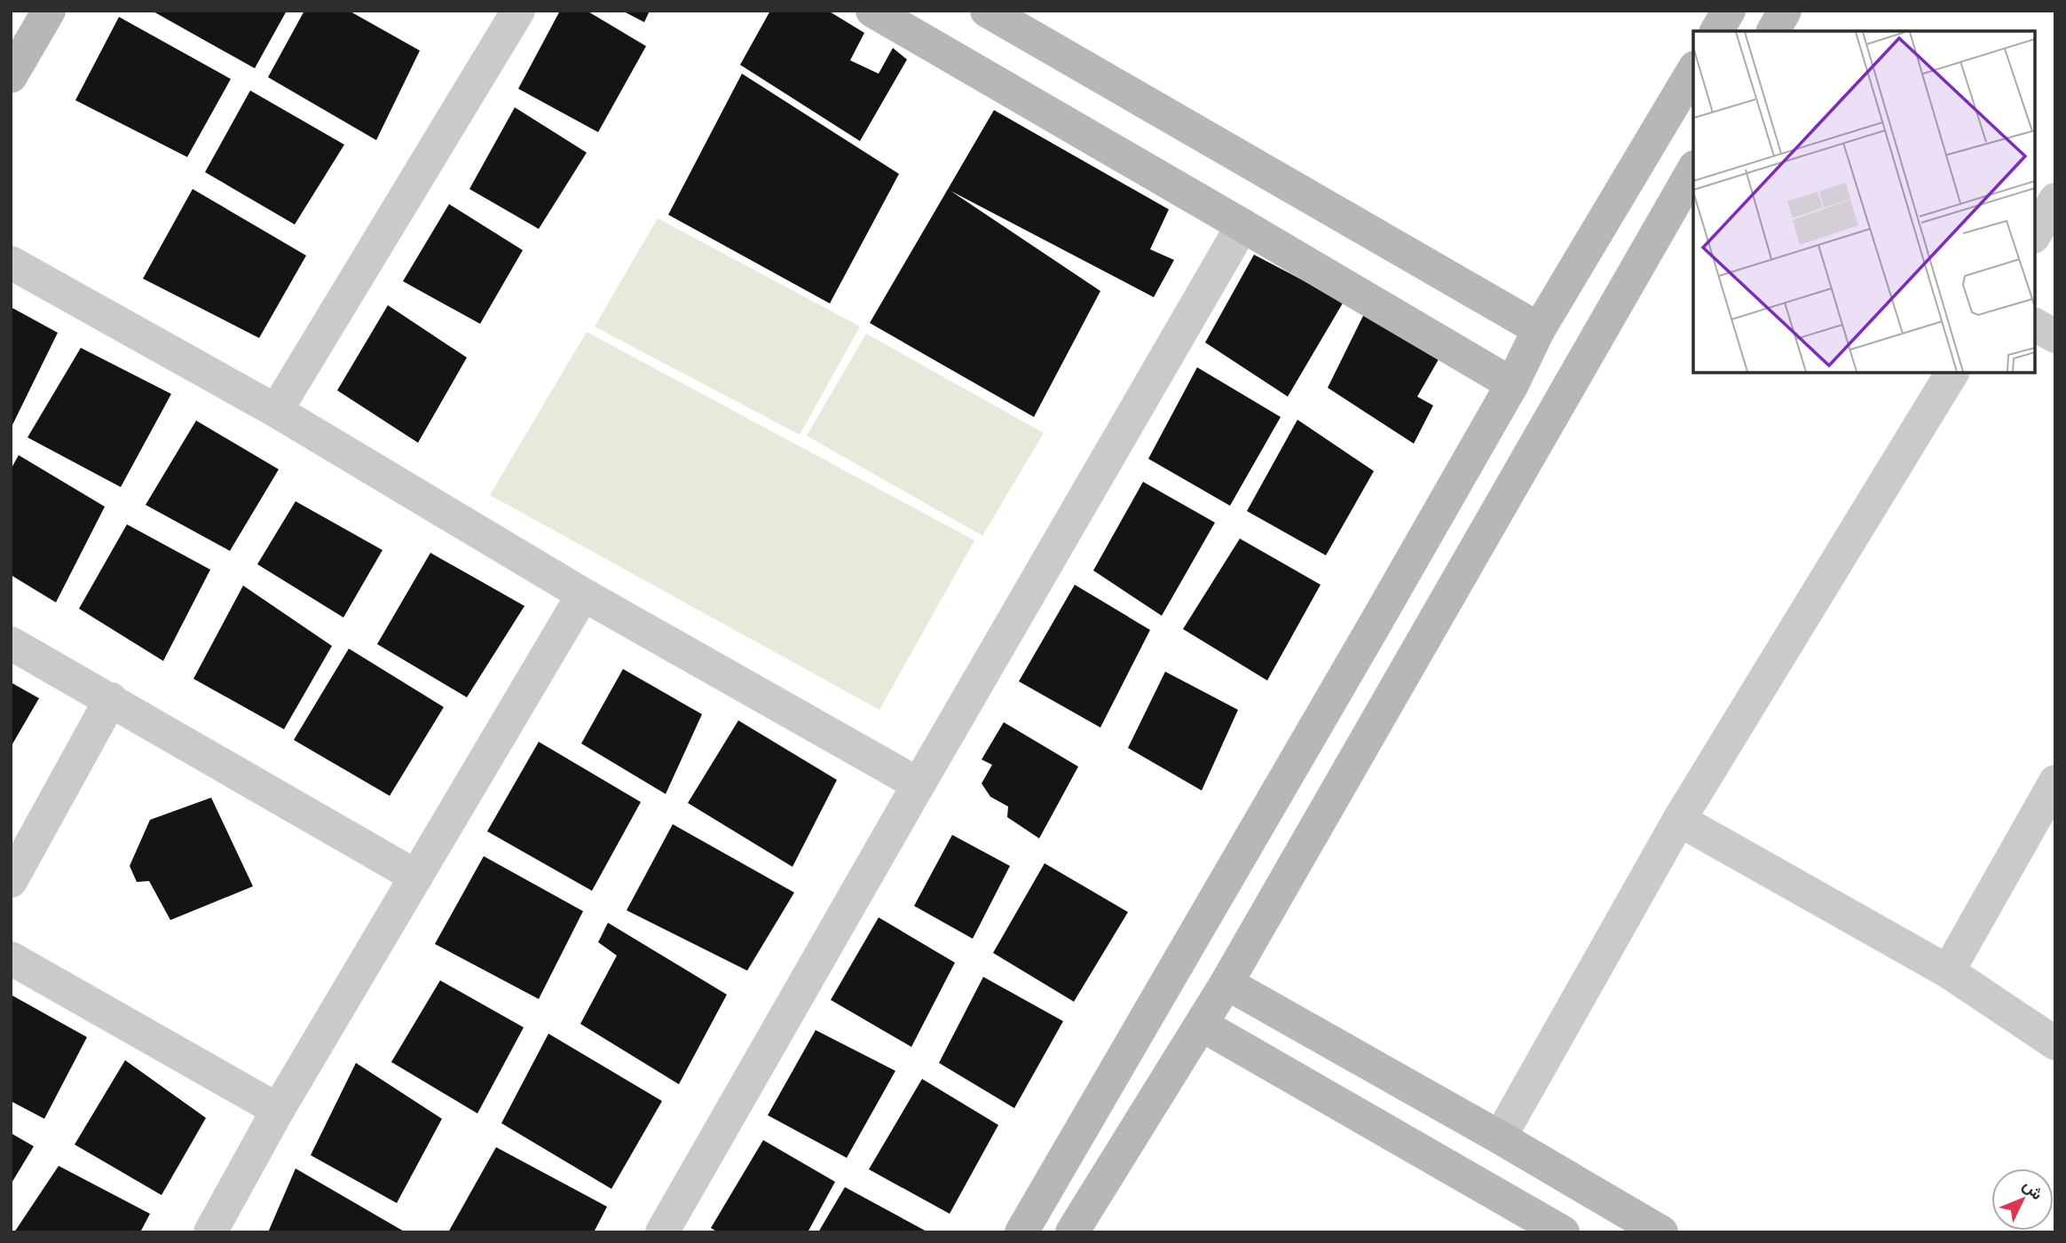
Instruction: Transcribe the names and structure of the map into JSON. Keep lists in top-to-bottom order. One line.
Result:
{"north":"top right"}
